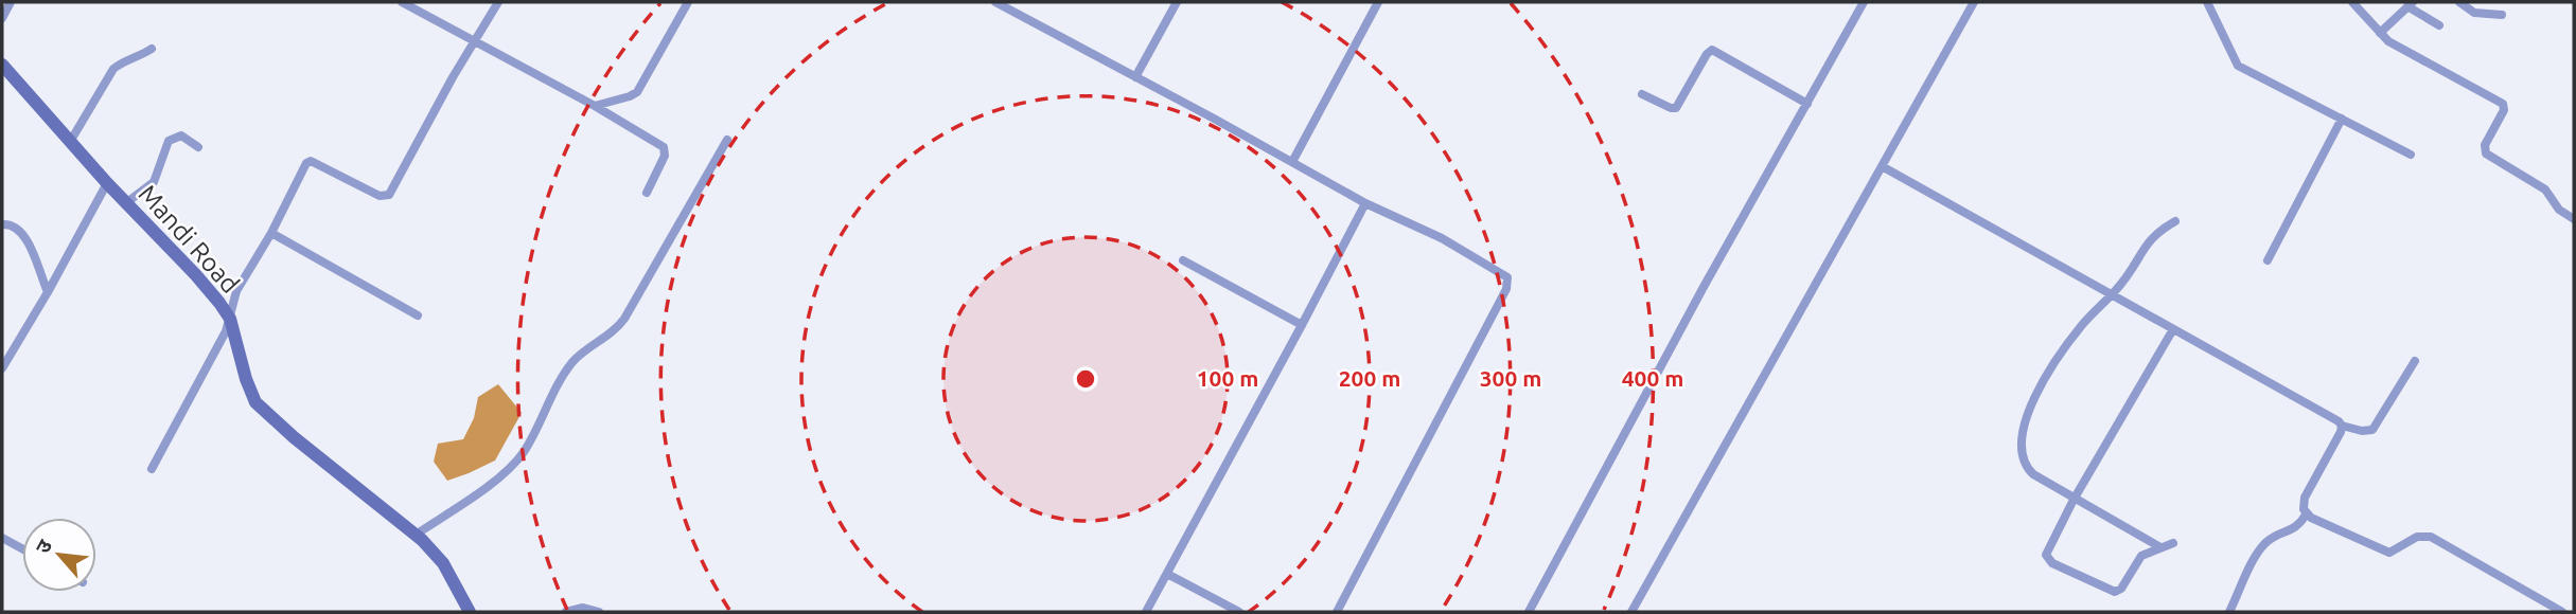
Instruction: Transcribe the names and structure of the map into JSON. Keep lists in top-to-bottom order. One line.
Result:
{"streets":{"street":["Mandi Road"]},"north":"top left","rings":["100 m","200 m","300 m","400 m"]}
